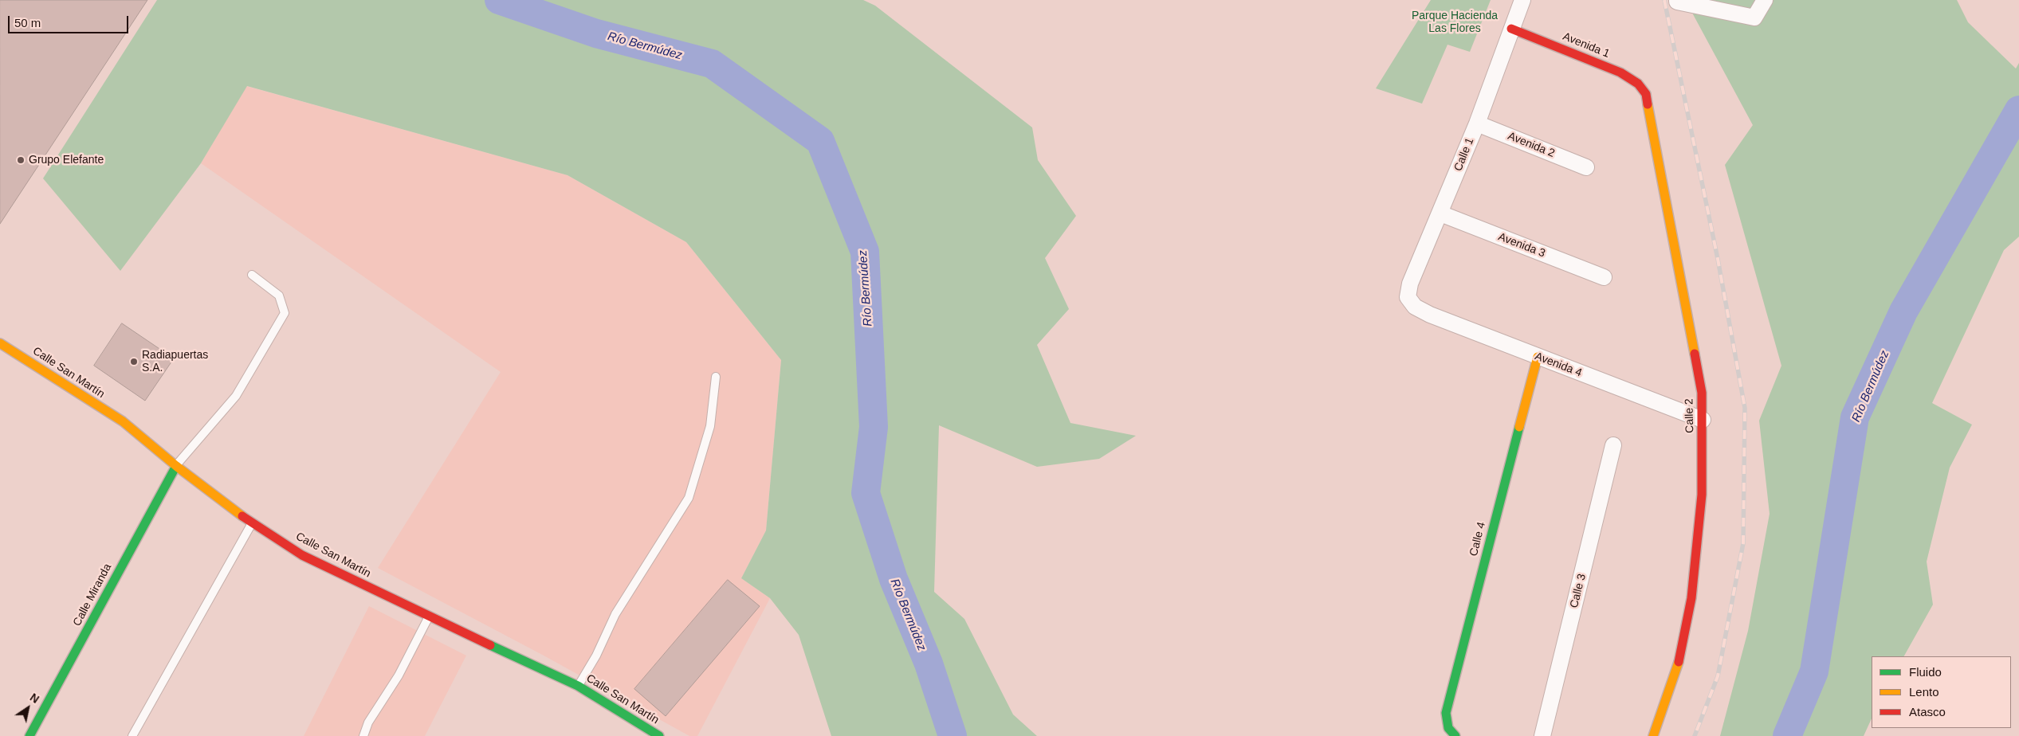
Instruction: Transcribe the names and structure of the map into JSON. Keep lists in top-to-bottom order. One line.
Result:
{"streets":{"street":["Avenida 1","Avenida 2","Calle 1","Avenida 3","Avenida 4","Calle San Martín","Calle 2","Calle 4","Calle 3","Calle Miranda"]},"crossings":[["Avenida 1","Calle 1"],["Avenida 1","Calle 2"],["Avenida 2","Calle 1"],["Calle 1","Avenida 3"],["Calle 1","Avenida 4"],["Avenida 4","Calle 2"],["Avenida 4","Calle 4"],["Calle San Martín","Calle Miranda"]],"water":["Río Bermúdez"],"parks":["Parque Hacienda Las Flores"],"places":["Grupo Elefante","Radiapuertas S.A."],"legend":["Fluido","Lento","Atasco"],"scale_bar":"50 m","north":"top right"}
